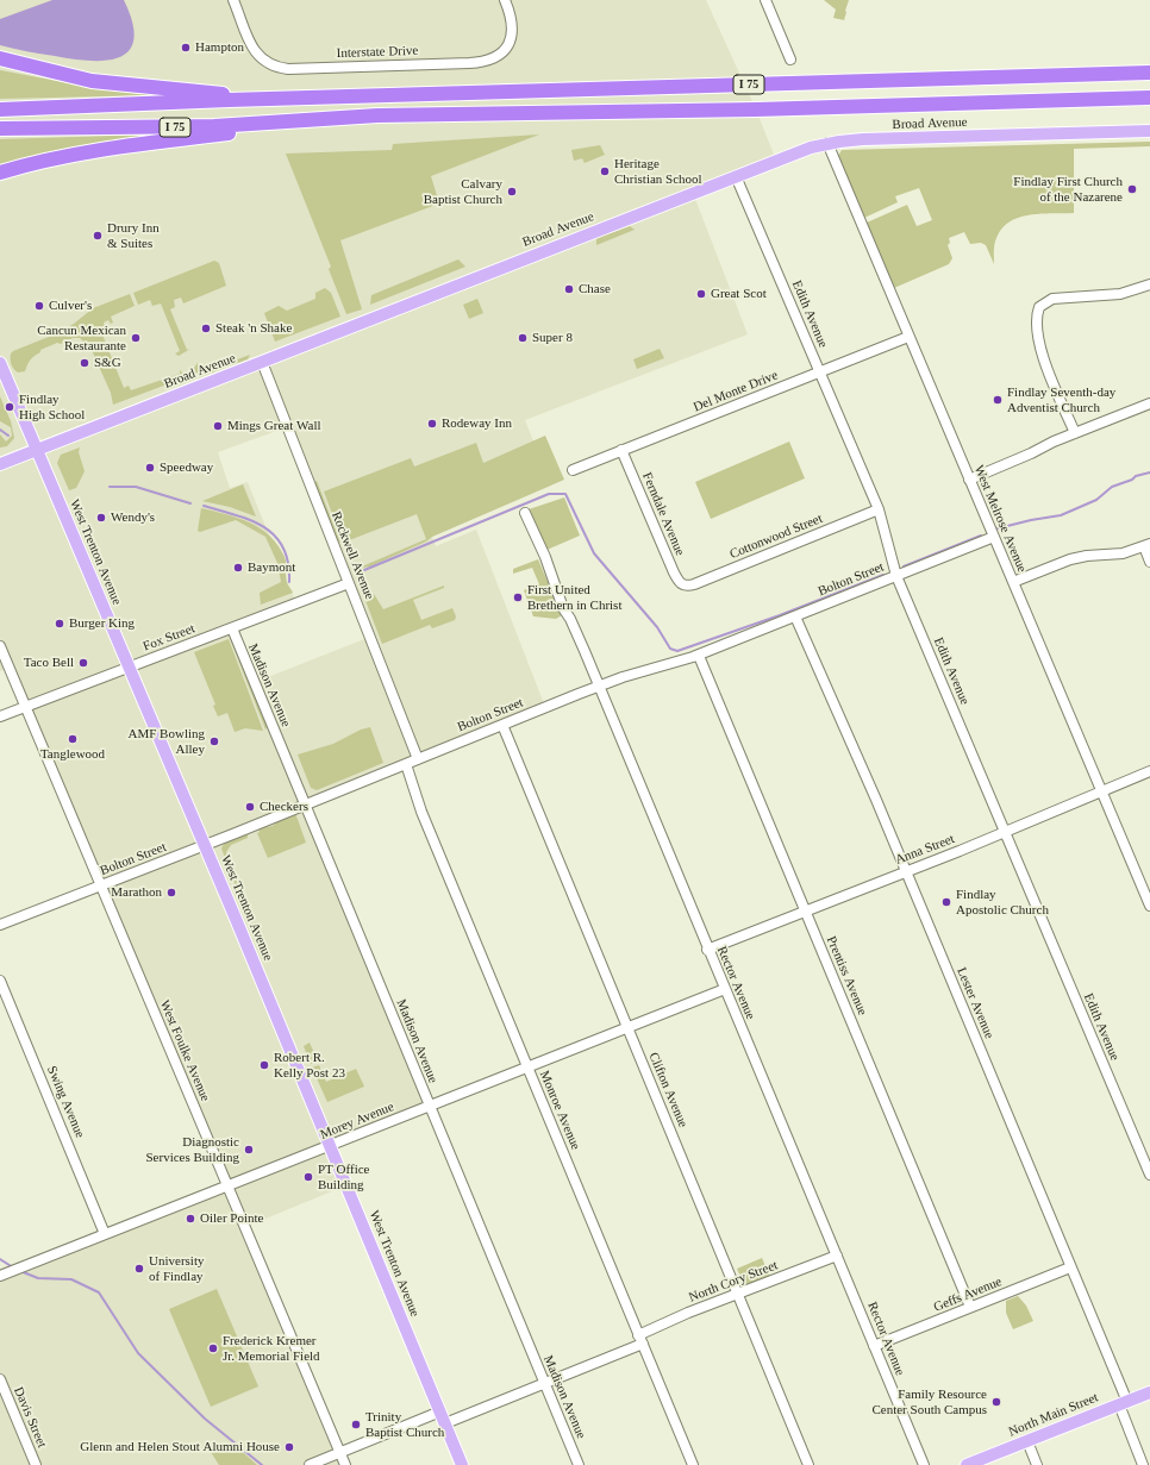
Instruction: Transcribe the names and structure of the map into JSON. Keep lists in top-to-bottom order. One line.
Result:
{"streets":{"highway":["I 75"],"main road":["Broad Avenue","West Trenton Avenue","North Main Street"],"street":["Interstate Drive","Edith Avenue","Del Monte Drive","Ferndale Avenue","West Melrose Avenue","Cottonwood Street","Rockwell Avenue","Bolton Street","Fox Street","Madison Avenue","Anna Street","Prentiss Avenue","Rector Avenue","Lester Avenue","West Foulke Avenue","Clifton Avenue","Swing Avenue","Monroe Avenue","Morey Avenue","North Cory Street","Geffs Avenue","Davis Street"]},"crossings":[["Broad Avenue","Edith Avenue"],["Broad Avenue","West Melrose Avenue"],["Broad Avenue","West Trenton Avenue"],["Broad Avenue","Rockwell Avenue"],["Edith Avenue","Del Monte Drive"],["Edith Avenue","Cottonwood Street"],["Edith Avenue","Bolton Street"],["Edith Avenue","Anna Street"],["Del Monte Drive","Ferndale Avenue"],["Del Monte Drive","West Melrose Avenue"],["Ferndale Avenue","Cottonwood Street"],["West Melrose Avenue","Bolton Street"],["West Melrose Avenue","Anna Street"],["West Trenton Avenue","Bolton Street"],["West Trenton Avenue","Fox Street"],["West Trenton Avenue","Morey Avenue"],["West Trenton Avenue","North Cory Street"],["Rockwell Avenue","Bolton Street"],["Rockwell Avenue","Fox Street"],["Bolton Street","Madison Avenue"],["Bolton Street","Prentiss Avenue"],["Bolton Street","Rector Avenue"],["Bolton Street","Lester Avenue"],["Bolton Street","West Foulke Avenue"],["Bolton Street","Clifton Avenue"],["Bolton Street","Monroe Avenue"],["Fox Street","Madison Avenue"],["Fox Street","West Foulke Avenue"],["Madison Avenue","Morey Avenue"],["Madison Avenue","North Cory Street"],["Anna Street","Prentiss Avenue"],["Anna Street","Rector Avenue"],["Anna Street","Lester Avenue"],["Prentiss Avenue","Geffs Avenue"],["Rector Avenue","Morey Avenue"],["Rector Avenue","North Cory Street"],["Rector Avenue","Geffs Avenue"],["Lester Avenue","Geffs Avenue"],["Lester Avenue","North Main Street"],["West Foulke Avenue","Morey Avenue"],["West Foulke Avenue","North Cory Street"],["Clifton Avenue","Morey Avenue"],["Clifton Avenue","North Cory Street"],["Swing Avenue","Morey Avenue"],["Monroe Avenue","Morey Avenue"],["Monroe Avenue","North Cory Street"]],"places":["Hampton","Heritage Christian School","Findlay First Church of the Nazarene","Calvary Baptist Church","Drury Inn & Suites","Chase","Great Scot","Culver's","Steak 'n Shake","Cancun Mexican Restaurante","Super 8","S&G","Findlay Seventh-day Adventist Church","Findlay High School","Rodeway Inn","Mings Great Wall","Speedway","Wendy's","Baymont","First United Brethern in Christ","Burger King","Taco Bell","Tanglewood","AMF Bowling Alley","Checkers","Marathon","Findlay Apostolic Church","Robert R. Kelly Post 23","Diagnostic Services Building","PT Office Building","Oiler Pointe","University of Findlay","Frederick Kremer Jr. Memorial Field","Family Resource Center South Campus","Trinity Baptist Church","Glenn and Helen Stout Alumni House"]}
